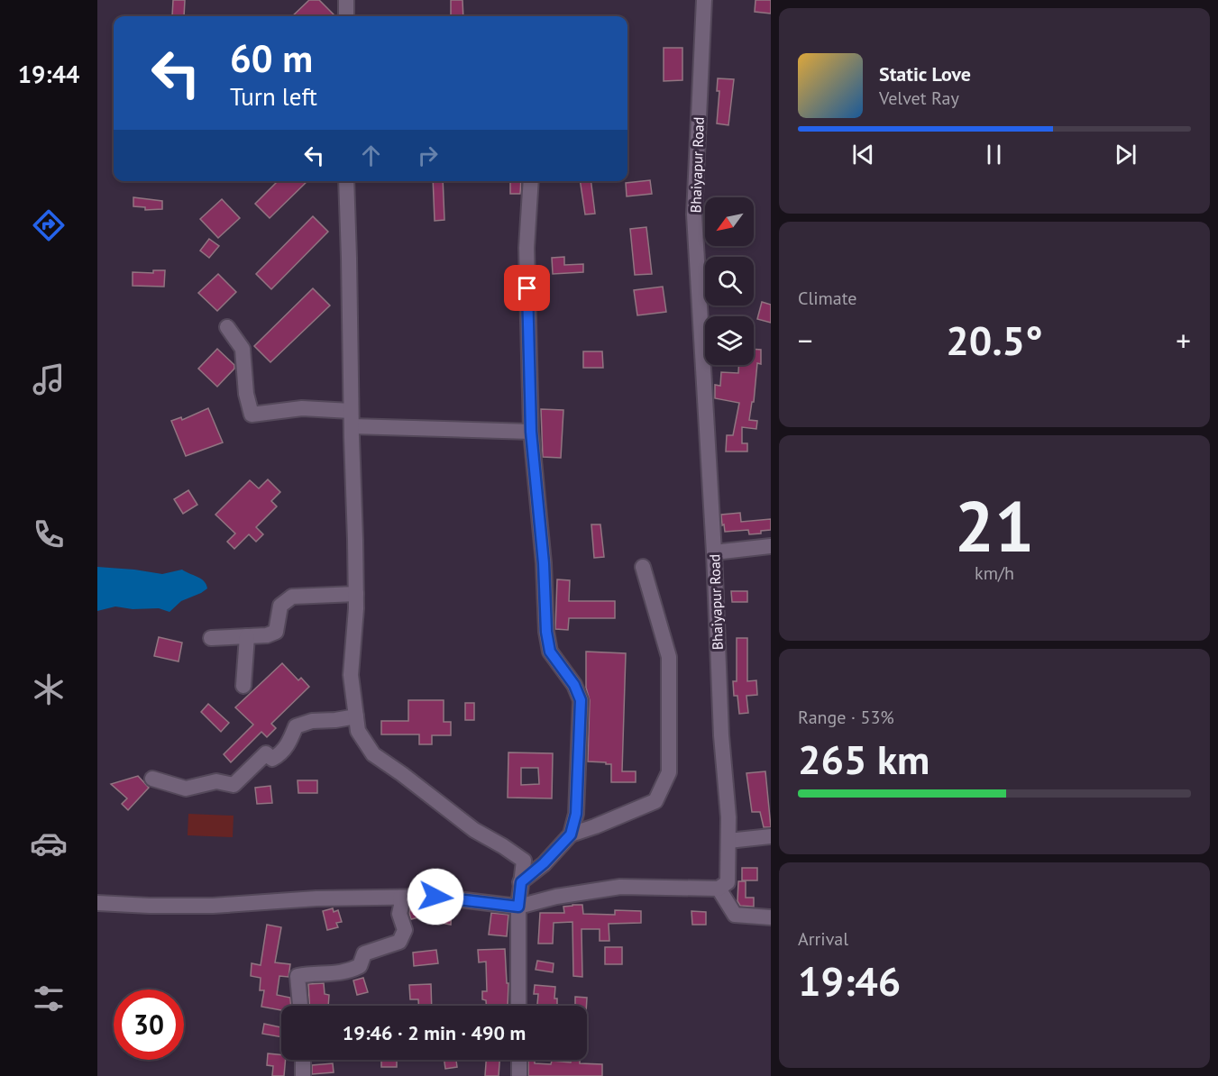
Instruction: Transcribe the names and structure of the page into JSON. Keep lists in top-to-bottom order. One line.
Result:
{"streets":{"street":["Bhaiyapur Road"]},"north":"bottom left","page":{"tabs":"19:44","turn":["60 m","Turn left"],"song":["Static Love","Velvet Ray"],"tile":["Climate",["21","km/h"],["Range · 53%","265 km"],["Arrival","19:46"]],"heat":["−","20.5°","+"],"limit":"30","trip":"19:46 · 2 min · 490 m"}}
